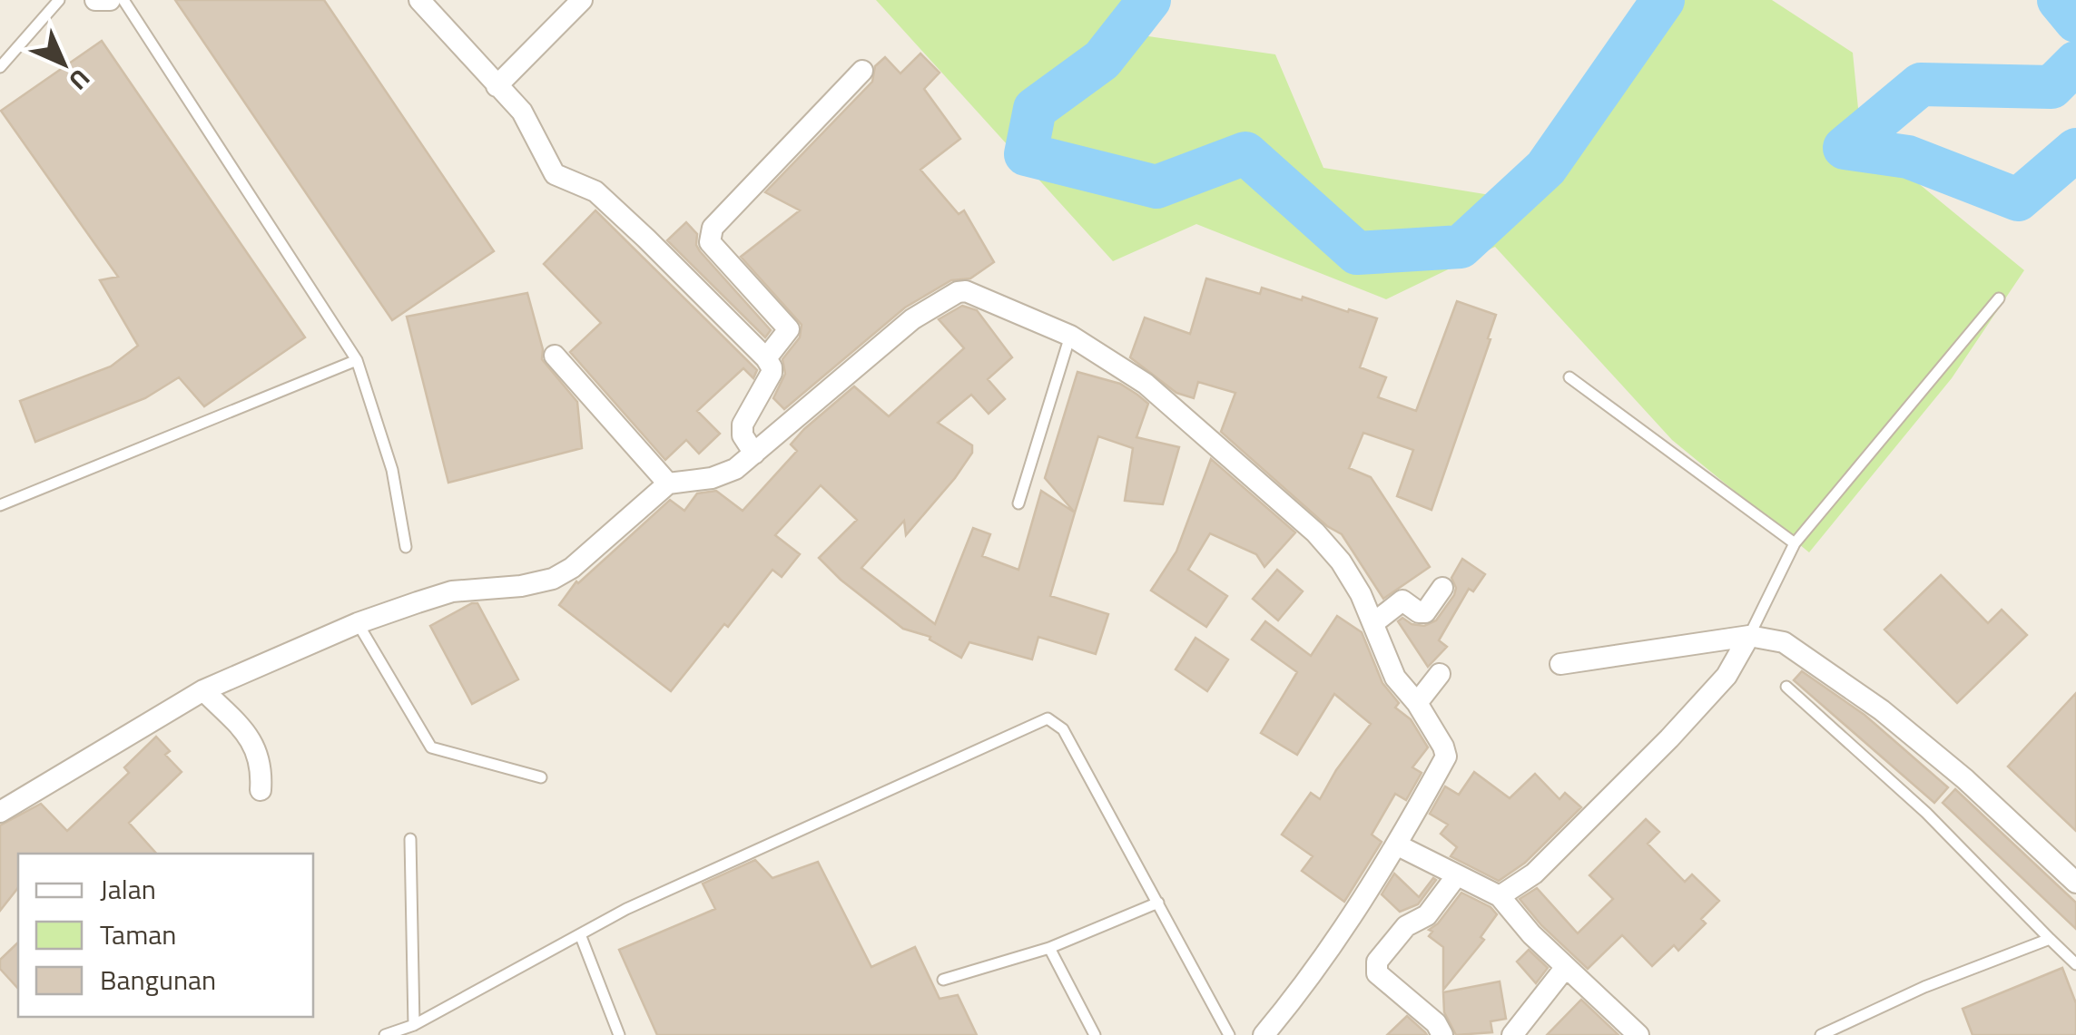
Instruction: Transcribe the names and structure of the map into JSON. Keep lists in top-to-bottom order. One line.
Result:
{"legend":["Jalan","Taman","Bangunan"],"north":"bottom right"}
